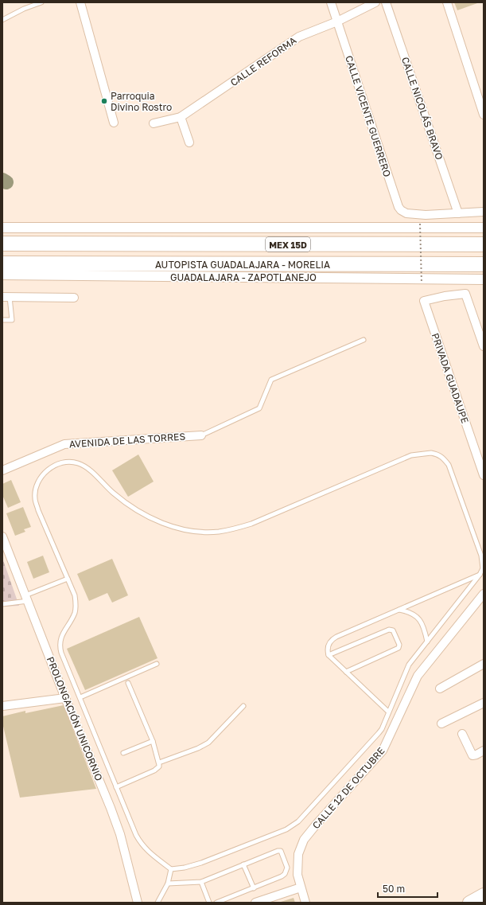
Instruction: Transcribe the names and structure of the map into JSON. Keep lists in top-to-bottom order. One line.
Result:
{"streets":{"highway":["MEX 15D","AUTOPISTA GUADALAJARA - MORELIA"],"street":["CALLE REFORMA","CALLE NICOLÁS BRAVO","CALLE VICENTE GUERRERO","GUADALAJARA - ZAPOTLANEJO","PRIVADA GUADAUPE","AVENIDA DE LAS TORRES","PROLONGACIÓN UNICORNIO","CALLE 12 DE OCTUBRE"]},"crossings":[["CALLE REFORMA","CALLE VICENTE GUERRERO"],["CALLE NICOLÁS BRAVO","CALLE VICENTE GUERRERO"]],"places":["Parroquia Divino Rostro"],"scale_bar":"50 m"}
